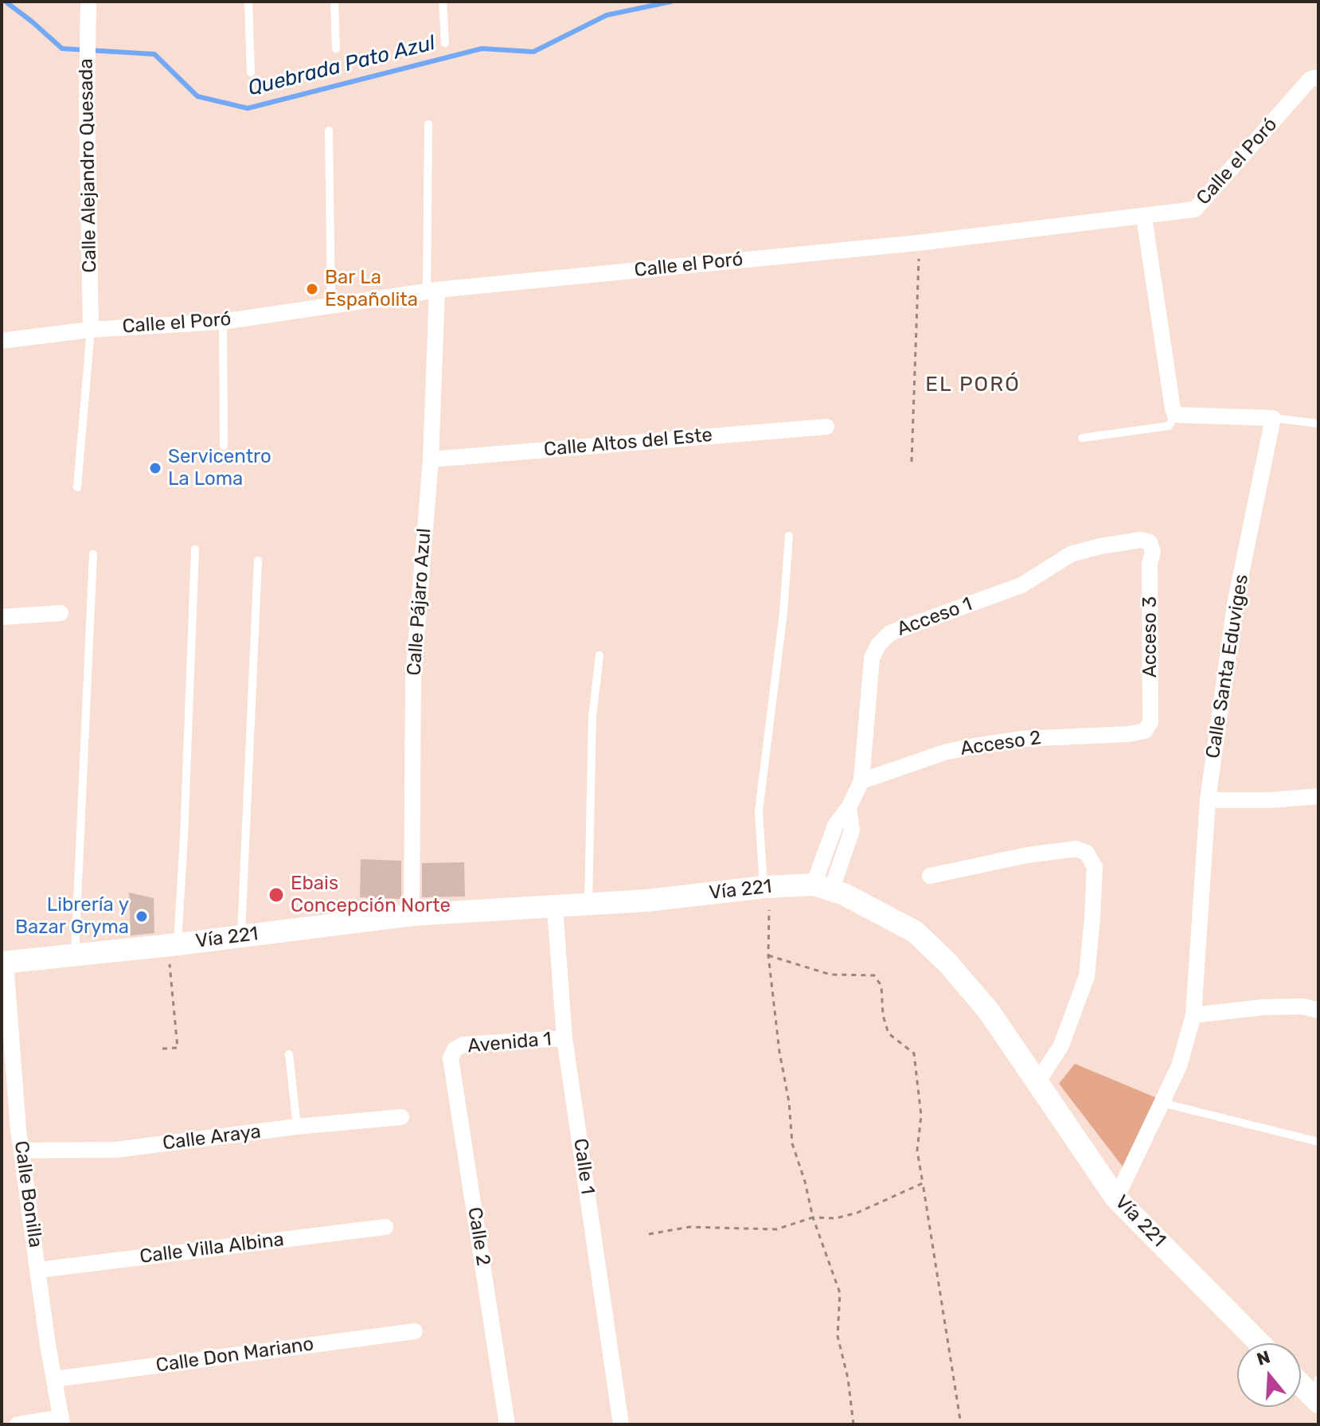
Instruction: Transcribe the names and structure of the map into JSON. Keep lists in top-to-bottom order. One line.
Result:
{"streets":{"main road":["Vía 221"],"street":["Calle el Poró","Calle Alejandro Quesada","Calle Altos del Este","Calle Pájaro Azul","Acceso 1","Acceso 3","Calle Santa Eduviges","Acceso 2","Avenida 1","Calle Araya","Calle 1","Calle Bonilla","Calle 2","Calle Villa Albina","Calle Don Mariano"]},"crossings":[["Calle el Poró","Calle Alejandro Quesada"],["Calle el Poró","Calle Pájaro Azul"],["Calle Altos del Este","Calle Pájaro Azul"],["Calle Pájaro Azul","Vía 221"],["Acceso 1","Acceso 3"],["Acceso 1","Acceso 2"],["Acceso 1","Vía 221"],["Acceso 3","Acceso 2"],["Calle Santa Eduviges","Vía 221"],["Vía 221","Calle 1"],["Vía 221","Calle Bonilla"],["Avenida 1","Calle 1"],["Avenida 1","Calle 2"],["Calle Araya","Calle Bonilla"],["Calle Bonilla","Calle Villa Albina"],["Calle Bonilla","Calle Don Mariano"]],"districts":["EL PORÓ"],"water":["Quebrada Pato Azul"],"places":["Bar La Españolita","Servicentro La Loma","Ebais Concepción Norte","Librería y Bazar Gryma"],"north":"top"}
